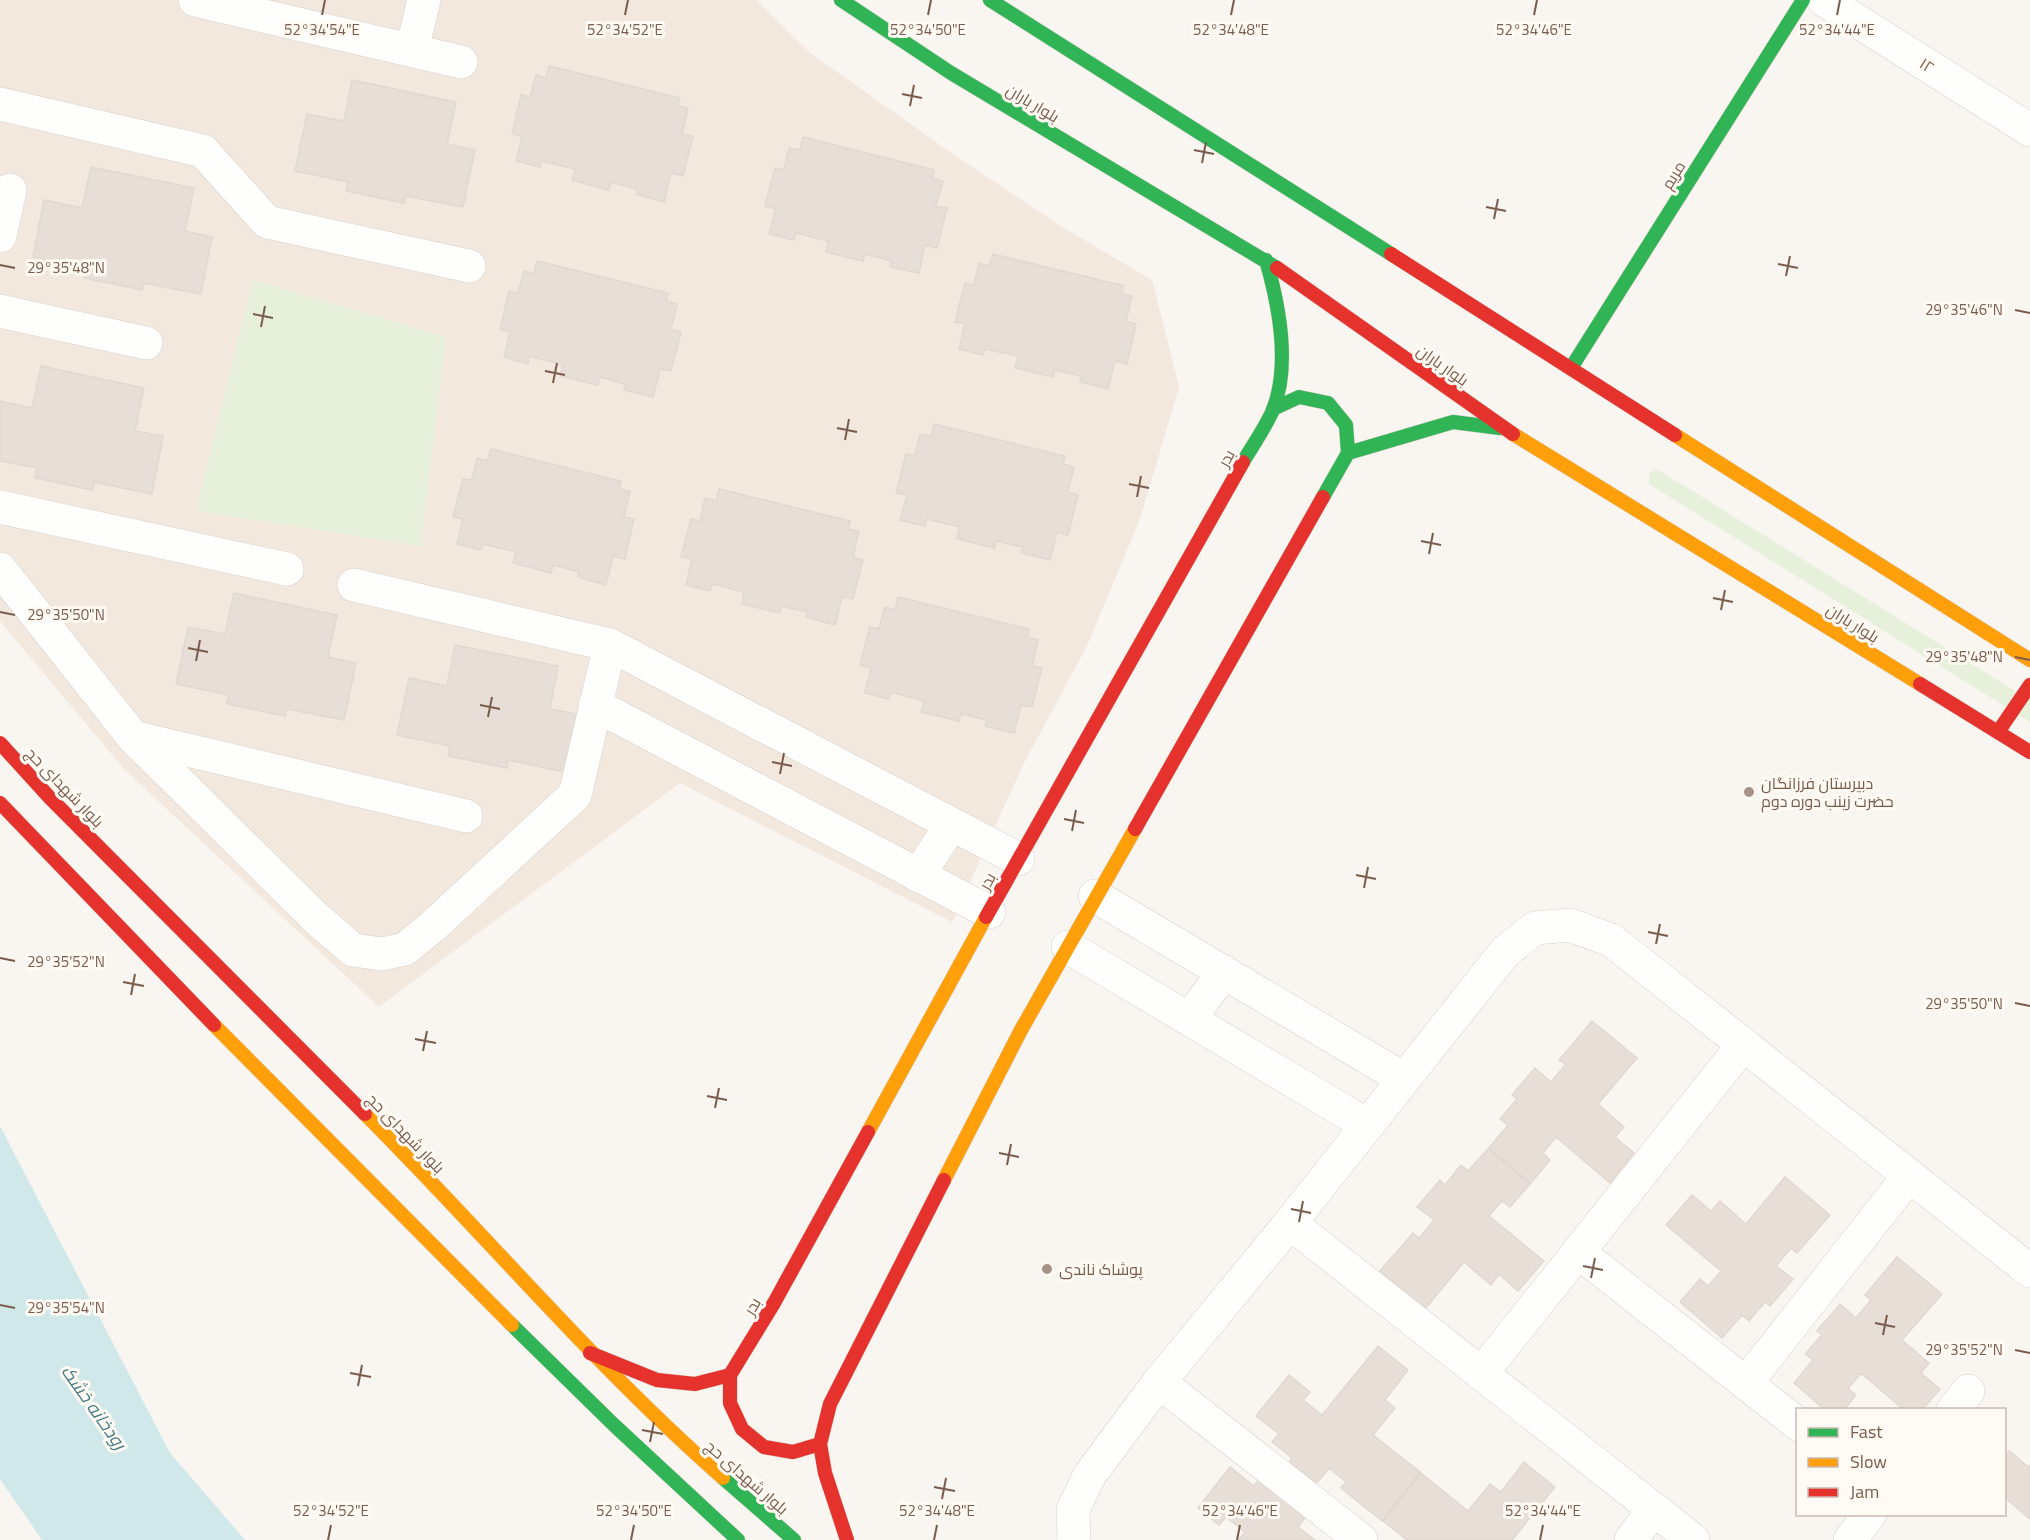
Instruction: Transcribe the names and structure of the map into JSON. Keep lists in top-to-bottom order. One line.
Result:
{"streets":{"street":["۱۲","بلوار باران","مریم","بدر","بلوار شهدای حج"]},"crossings":[["بلوار باران","بدر"]],"water":["رودخانه خشک"],"places":["دبیرستان فرزانگان حضرت زینب دوره دوم","پوشاک ناندی"],"legend":["Fast","Slow","Jam"],"coordinates":["52°34'54\"E","52°34'52\"E","52°34'50\"E","52°34'48\"E","52°34'46\"E","52°34'44\"E","29°35'48\"N","29°35'46\"N","29°35'50\"N","29°35'52\"N","29°35'54\"N"]}
